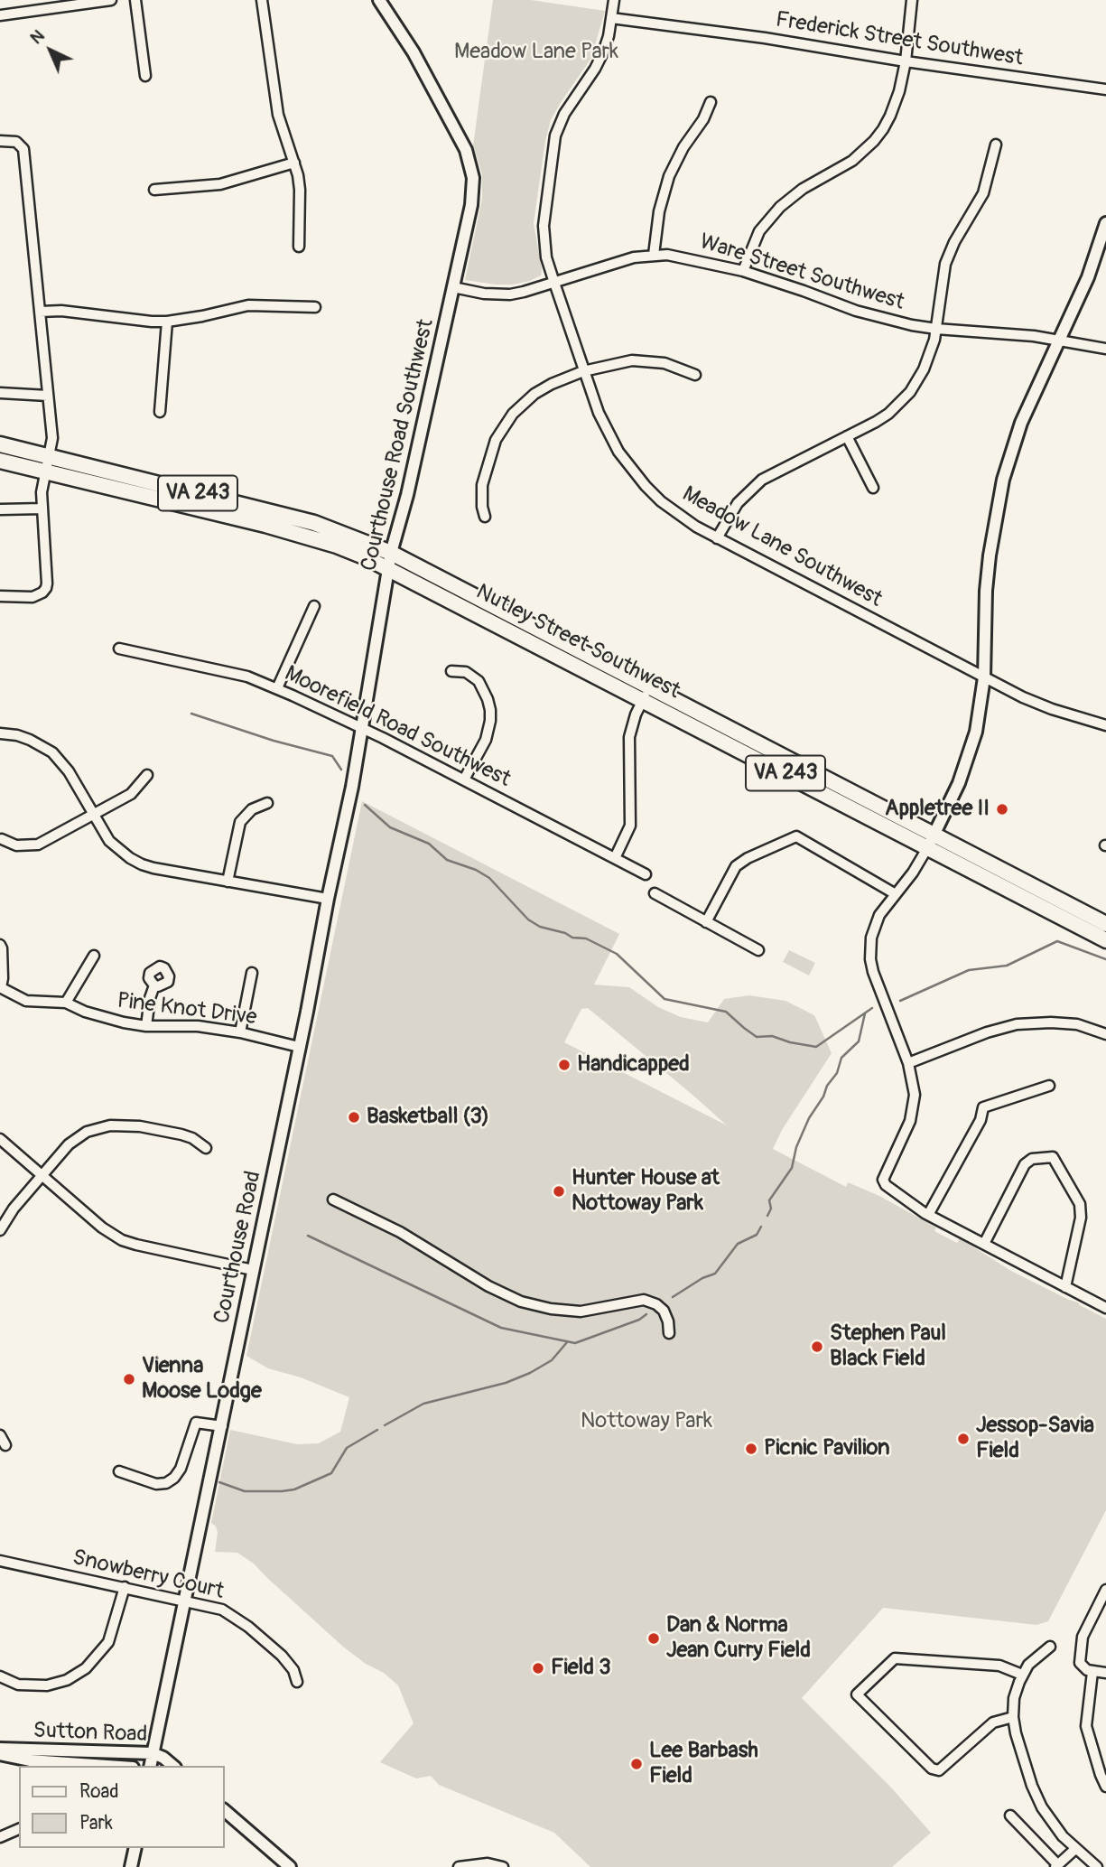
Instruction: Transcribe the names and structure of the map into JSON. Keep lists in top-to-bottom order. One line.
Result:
{"streets":{"main road":["VA 243","Nutley Street Southwest"],"street":["Frederick Street Southwest","Ware Street Southwest","Courthouse Road Southwest","Meadow Lane Southwest","Moorefield Road Southwest","Pine Knot Drive","Courthouse Road","Snowberry Court","Sutton Road"]},"crossings":[["Frederick Street Southwest","Meadow Lane Southwest"],["Ware Street Southwest","Courthouse Road Southwest"],["Ware Street Southwest","Meadow Lane Southwest"],["Courthouse Road Southwest","Nutley Street Southwest"],["Courthouse Road Southwest","Moorefield Road Southwest"],["Courthouse Road Southwest","Courthouse Road"],["Pine Knot Drive","Courthouse Road"],["Courthouse Road","Snowberry Court"],["Courthouse Road","Sutton Road"]],"parks":["Meadow Lane Park","Nottoway Park"],"places":["Appletree II","Handicapped","Basketball (3)","Hunter House at Nottoway Park","Stephen Paul Black Field","Vienna Moose Lodge","Jessop-Savia Field","Picnic Pavilion","Dan & Norma Jean Curry Field","Field 3","Lee Barbash Field"],"legend":["Road","Park"],"north":"top left"}
